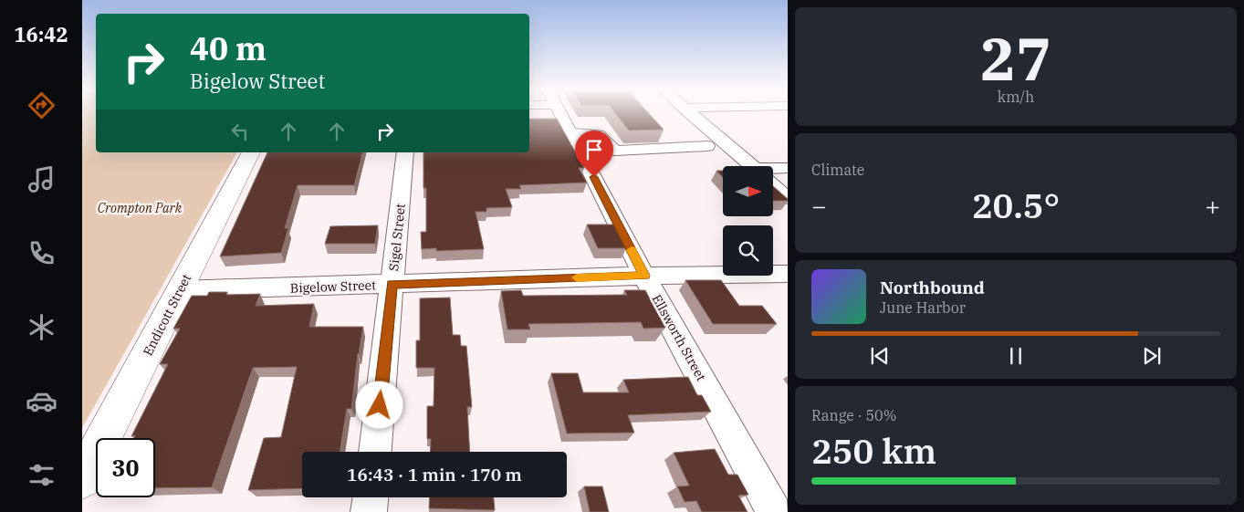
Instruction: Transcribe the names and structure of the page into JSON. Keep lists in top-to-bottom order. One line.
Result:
{"streets":{"main road":["Endicott Street"],"street":["Sigel Street","Bigelow Street","Ellsworth Street"]},"crossings":[["Sigel Street","Bigelow Street"],["Bigelow Street","Endicott Street"],["Bigelow Street","Ellsworth Street"]],"parks":["Crompton Park"],"north":"right","page":{"tabs":"16:42","tile":[["27","km/h"],"Climate",["Range · 50%","250 km"]],"turn":["40 m","Bigelow Street"],"heat":["−","20.5°","+"],"song":["Northbound","June Harbor"],"limit":"30","trip":"16:43 · 1 min · 170 m"}}
